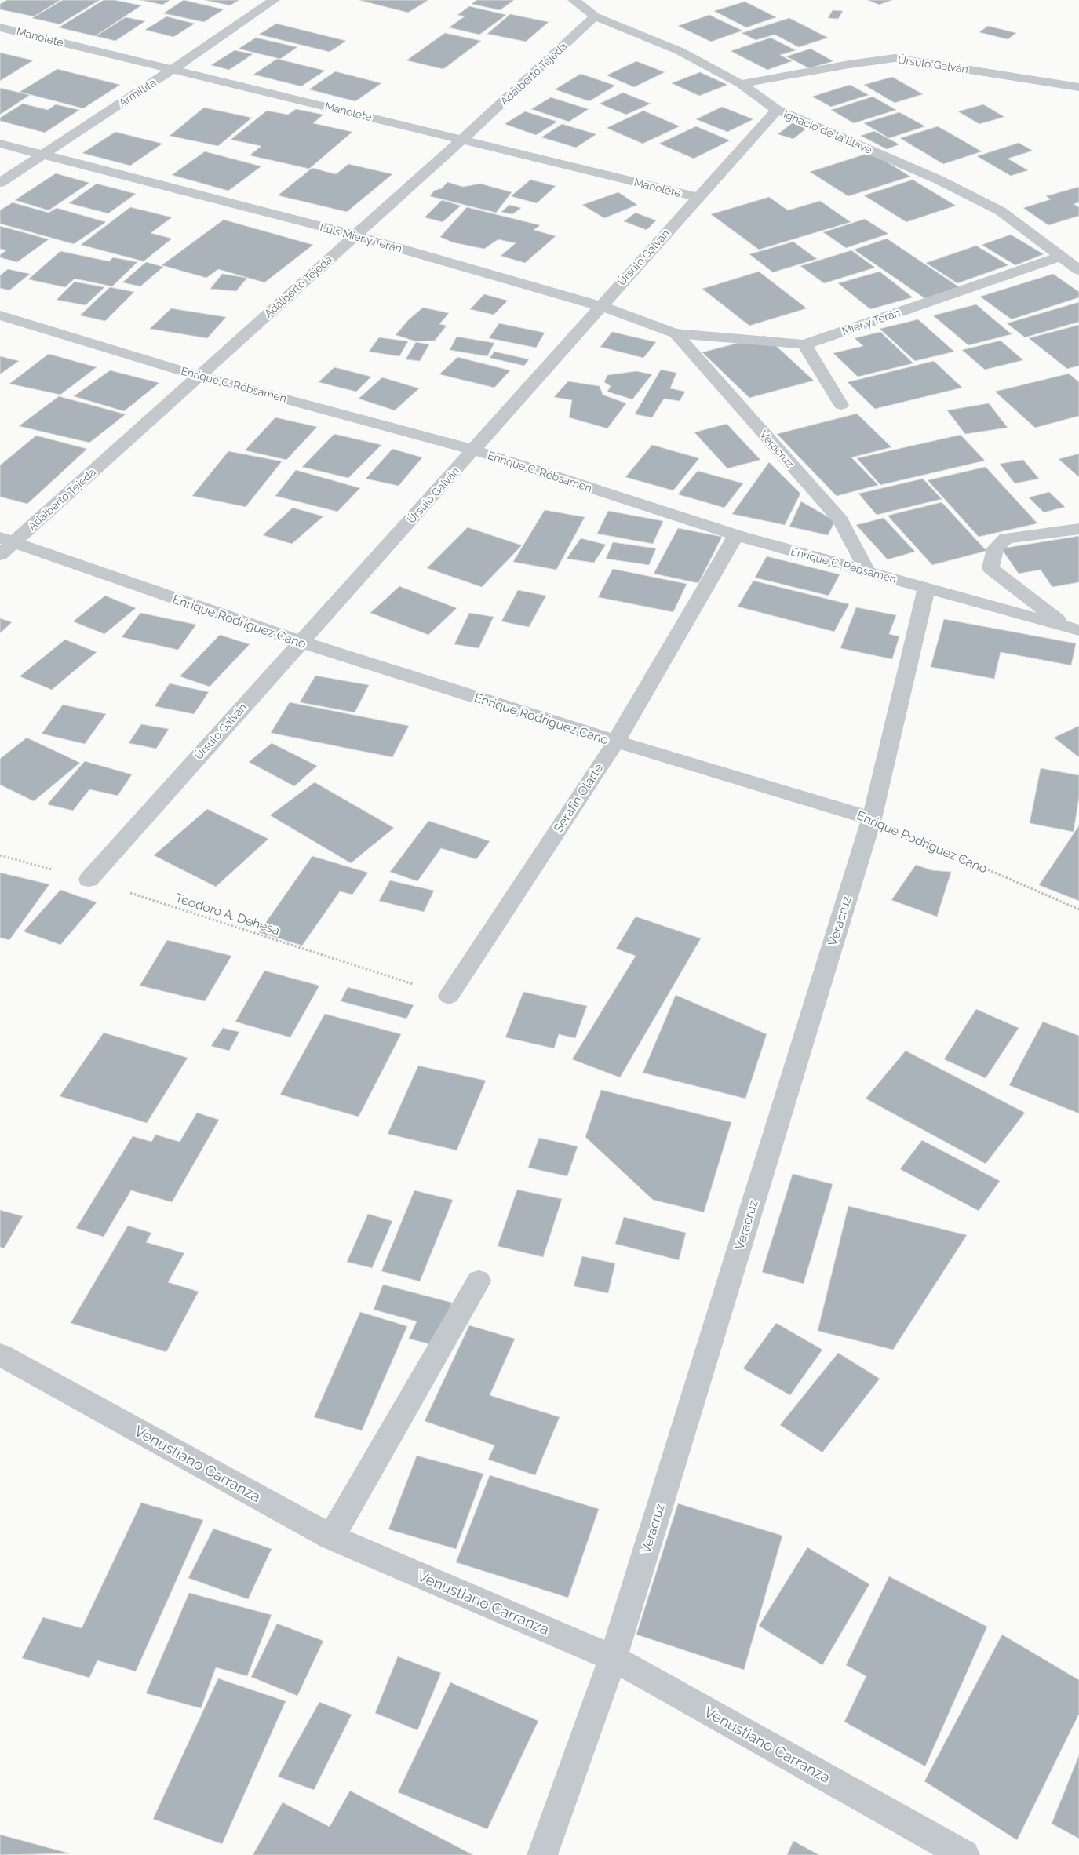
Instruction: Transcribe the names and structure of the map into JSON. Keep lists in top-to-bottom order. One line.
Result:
{"streets":{"street":["Manolete","Úrsulo Galván","Adalberto Tejeda","Armillita","Ignacio de la Llave","Luis Mier y Terán","Mier y Terán","Enrique C. Rébsamen","Veracruz","Enrique Rodríguez Cano","Serafín Olarte","Venustiano Carranza"],"path":["Teodoro A. Dehesa"]},"crossings":[["Manolete","Úrsulo Galván"],["Manolete","Adalberto Tejeda"],["Manolete","Armillita"],["Úrsulo Galván","Ignacio de la Llave"],["Úrsulo Galván","Luis Mier y Terán"],["Úrsulo Galván","Enrique C. Rébsamen"],["Úrsulo Galván","Enrique Rodríguez Cano"],["Úrsulo Galván","Teodoro A. Dehesa"],["Adalberto Tejeda","Ignacio de la Llave"],["Adalberto Tejeda","Luis Mier y Terán"],["Adalberto Tejeda","Enrique C. Rébsamen"],["Adalberto Tejeda","Enrique Rodríguez Cano"],["Armillita","Luis Mier y Terán"],["Ignacio de la Llave","Mier y Terán"],["Luis Mier y Terán","Mier y Terán"],["Luis Mier y Terán","Veracruz"],["Mier y Terán","Veracruz"],["Enrique C. Rébsamen","Veracruz"],["Enrique C. Rébsamen","Serafín Olarte"],["Veracruz","Enrique Rodríguez Cano"],["Veracruz","Venustiano Carranza"],["Enrique Rodríguez Cano","Serafín Olarte"],["Serafín Olarte","Teodoro A. Dehesa"]]}
